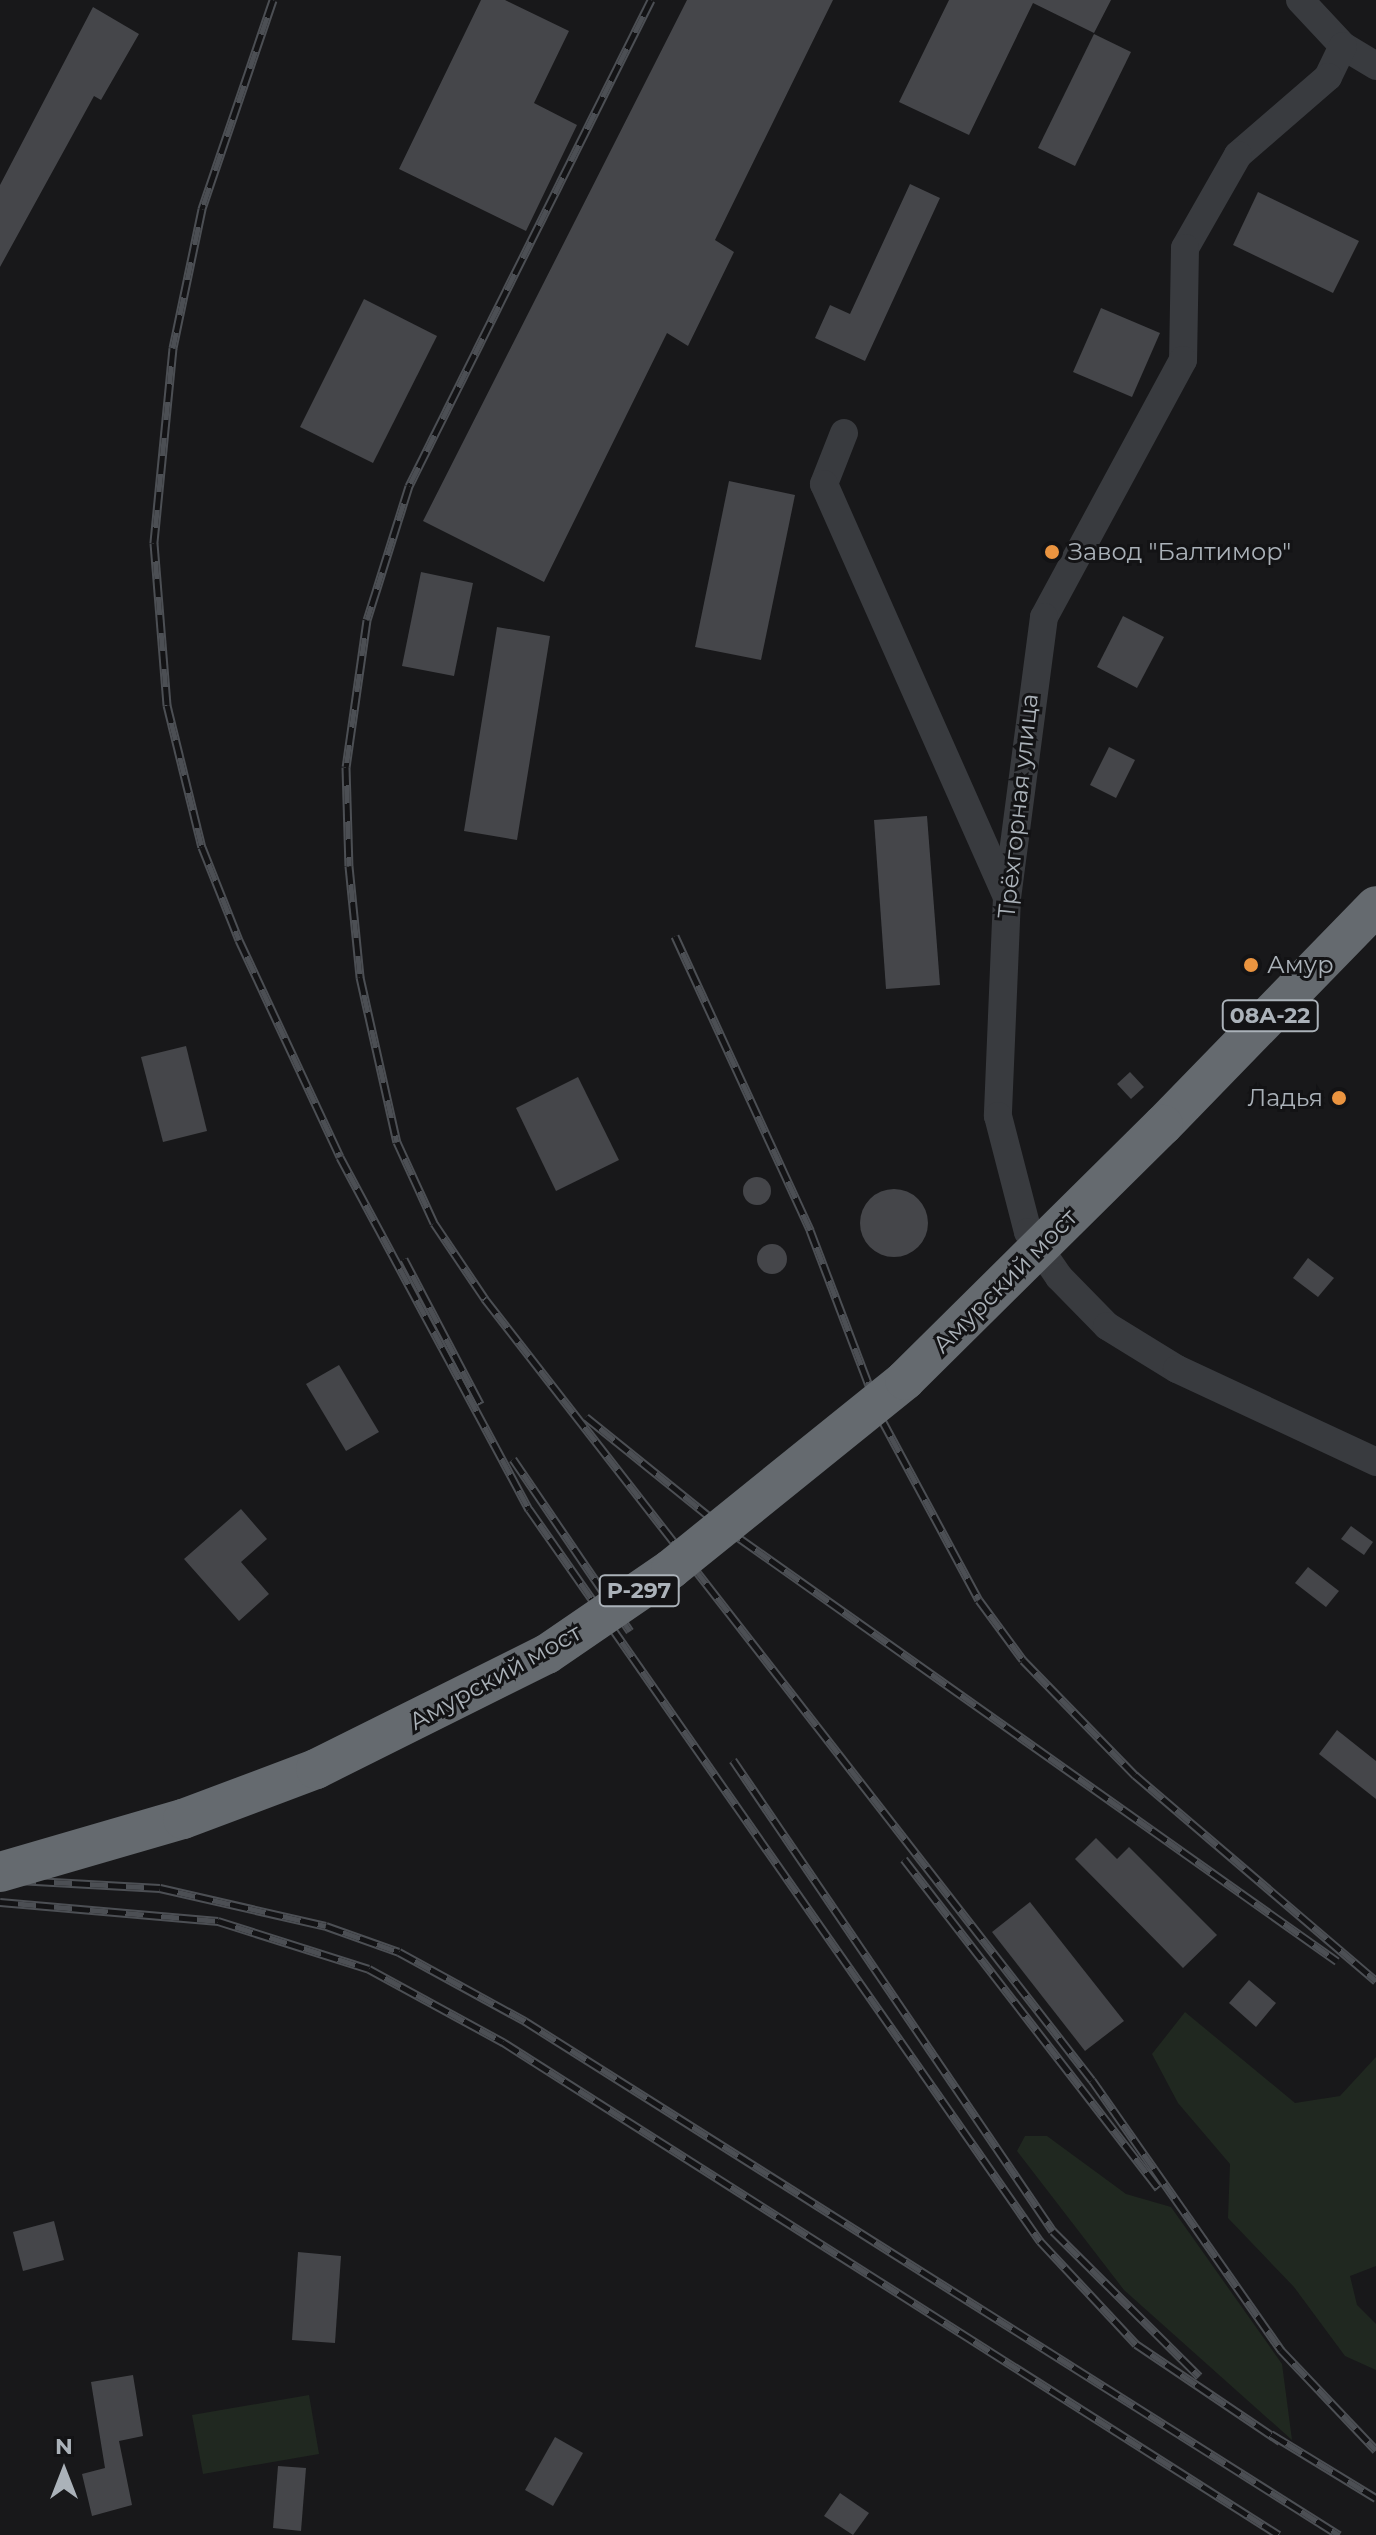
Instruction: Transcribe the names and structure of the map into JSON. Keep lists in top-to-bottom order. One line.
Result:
{"streets":{"highway":["08А-22","Амурский мост","Р-297"],"street":["Трёхгорная улица"]},"crossings":[["08А-22","Амурский мост"]],"places":["Завод \"Балтимор\"","Амур","Ладья"],"north":"top"}
